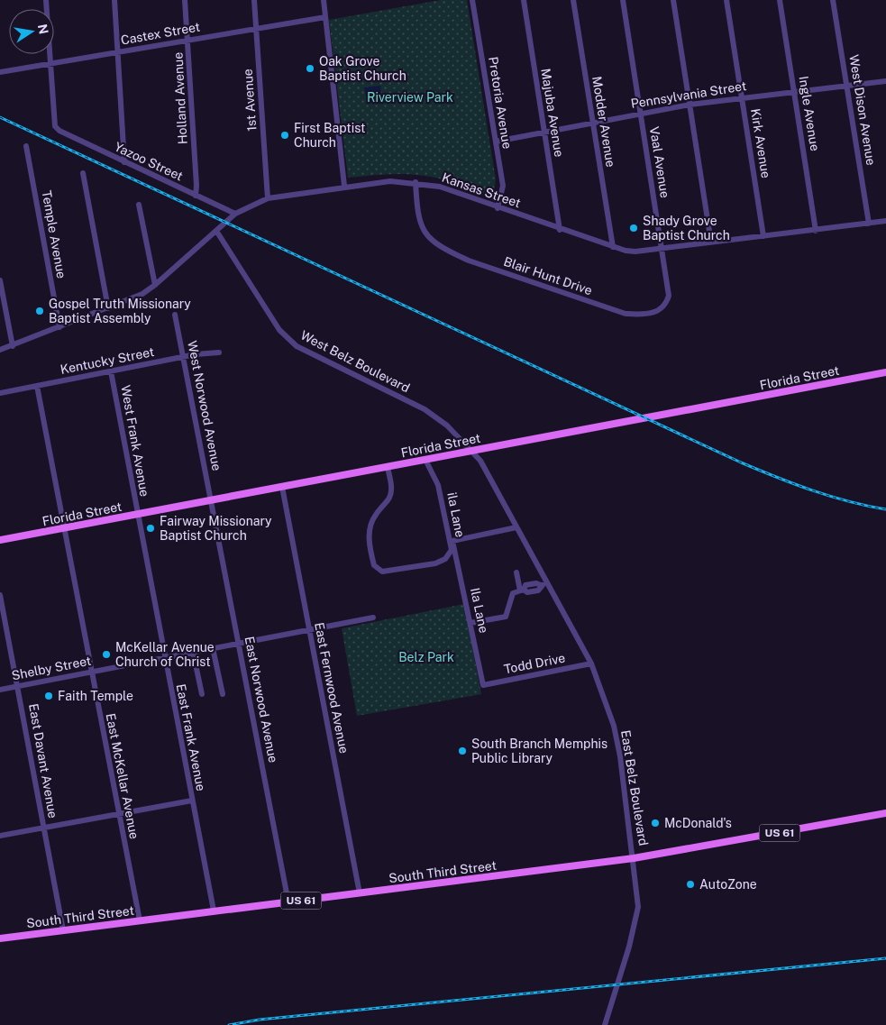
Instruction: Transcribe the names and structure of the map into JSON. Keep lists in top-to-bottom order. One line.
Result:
{"streets":{"main road":["Florida Street","US 61","South Third Street"],"street":["Castex Street","Pennsylvania Street","Holland Avenue","1st Avenue","Pretoria Avenue","West Dison Avenue","Majuba Avenue","Ingle Avenue","Modder Avenue","Kirk Avenue","Yazoo Street","Vaal Avenue","Kansas Street","Temple Avenue","Blair Hunt Drive","Kentucky Street","West Belz Boulevard","West Norwood Avenue","West Frank Avenue","ila Lane","Ila Lane","Todd Drive","Shelby Street","East Fernwood Avenue","East Norwood Avenue","East Frank Avenue","East Davant Avenue","East McKellar Avenue","East Belz Boulevard"]},"crossings":[["Castex Street","Holland Avenue"],["Castex Street","1st Avenue"],["Castex Street","Yazoo Street"],["Pennsylvania Street","Pretoria Avenue"],["Pennsylvania Street","West Dison Avenue"],["Pennsylvania Street","Majuba Avenue"],["Pennsylvania Street","Ingle Avenue"],["Pennsylvania Street","Modder Avenue"],["Pennsylvania Street","Kirk Avenue"],["Pennsylvania Street","Vaal Avenue"],["Holland Avenue","Yazoo Street"],["1st Avenue","Kansas Street"],["Pretoria Avenue","Kansas Street"],["West Dison Avenue","Kansas Street"],["Majuba Avenue","Kansas Street"],["Ingle Avenue","Kansas Street"],["Modder Avenue","Kansas Street"],["Kirk Avenue","Kansas Street"],["Yazoo Street","Kansas Street"],["Vaal Avenue","Kansas Street"],["Vaal Avenue","Blair Hunt Drive"],["Kansas Street","Temple Avenue"],["Kansas Street","Blair Hunt Drive"],["Kansas Street","West Belz Boulevard"],["Kentucky Street","West Norwood Avenue"],["Kentucky Street","West Frank Avenue"],["Kentucky Street","East McKellar Avenue"],["West Belz Boulevard","Florida Street"],["West Belz Boulevard","East Belz Boulevard"],["Florida Street","West Norwood Avenue"],["Florida Street","West Frank Avenue"],["Florida Street","ila Lane"],["Florida Street","East Fernwood Avenue"],["Florida Street","East Norwood Avenue"],["Florida Street","East Frank Avenue"],["Florida Street","East McKellar Avenue"],["Florida Street","East Belz Boulevard"],["West Norwood Avenue","East Norwood Avenue"],["West Frank Avenue","East Frank Avenue"],["Ila Lane","Todd Drive"],["Ila Lane","East Belz Boulevard"],["Todd Drive","East Belz Boulevard"],["Shelby Street","East Fernwood Avenue"],["Shelby Street","East Norwood Avenue"],["Shelby Street","East Frank Avenue"],["Shelby Street","East Davant Avenue"],["Shelby Street","East McKellar Avenue"],["East Fernwood Avenue","South Third Street"],["East Norwood Avenue","South Third Street"],["East Frank Avenue","South Third Street"],["East Davant Avenue","South Third Street"],["East McKellar Avenue","South Third Street"],["East Belz Boulevard","South Third Street"]],"parks":["Riverview Park","Belz Park"],"places":["Oak Grove Baptist Church","First Baptist Church","Shady Grove Baptist Church","Gospel Truth Missionary Baptist Assembly","Fairway Missionary Baptist Church","McKellar Avenue Church of Christ","Faith Temple","South Branch Memphis Public Library","McDonald's","AutoZone"],"north":"right"}
